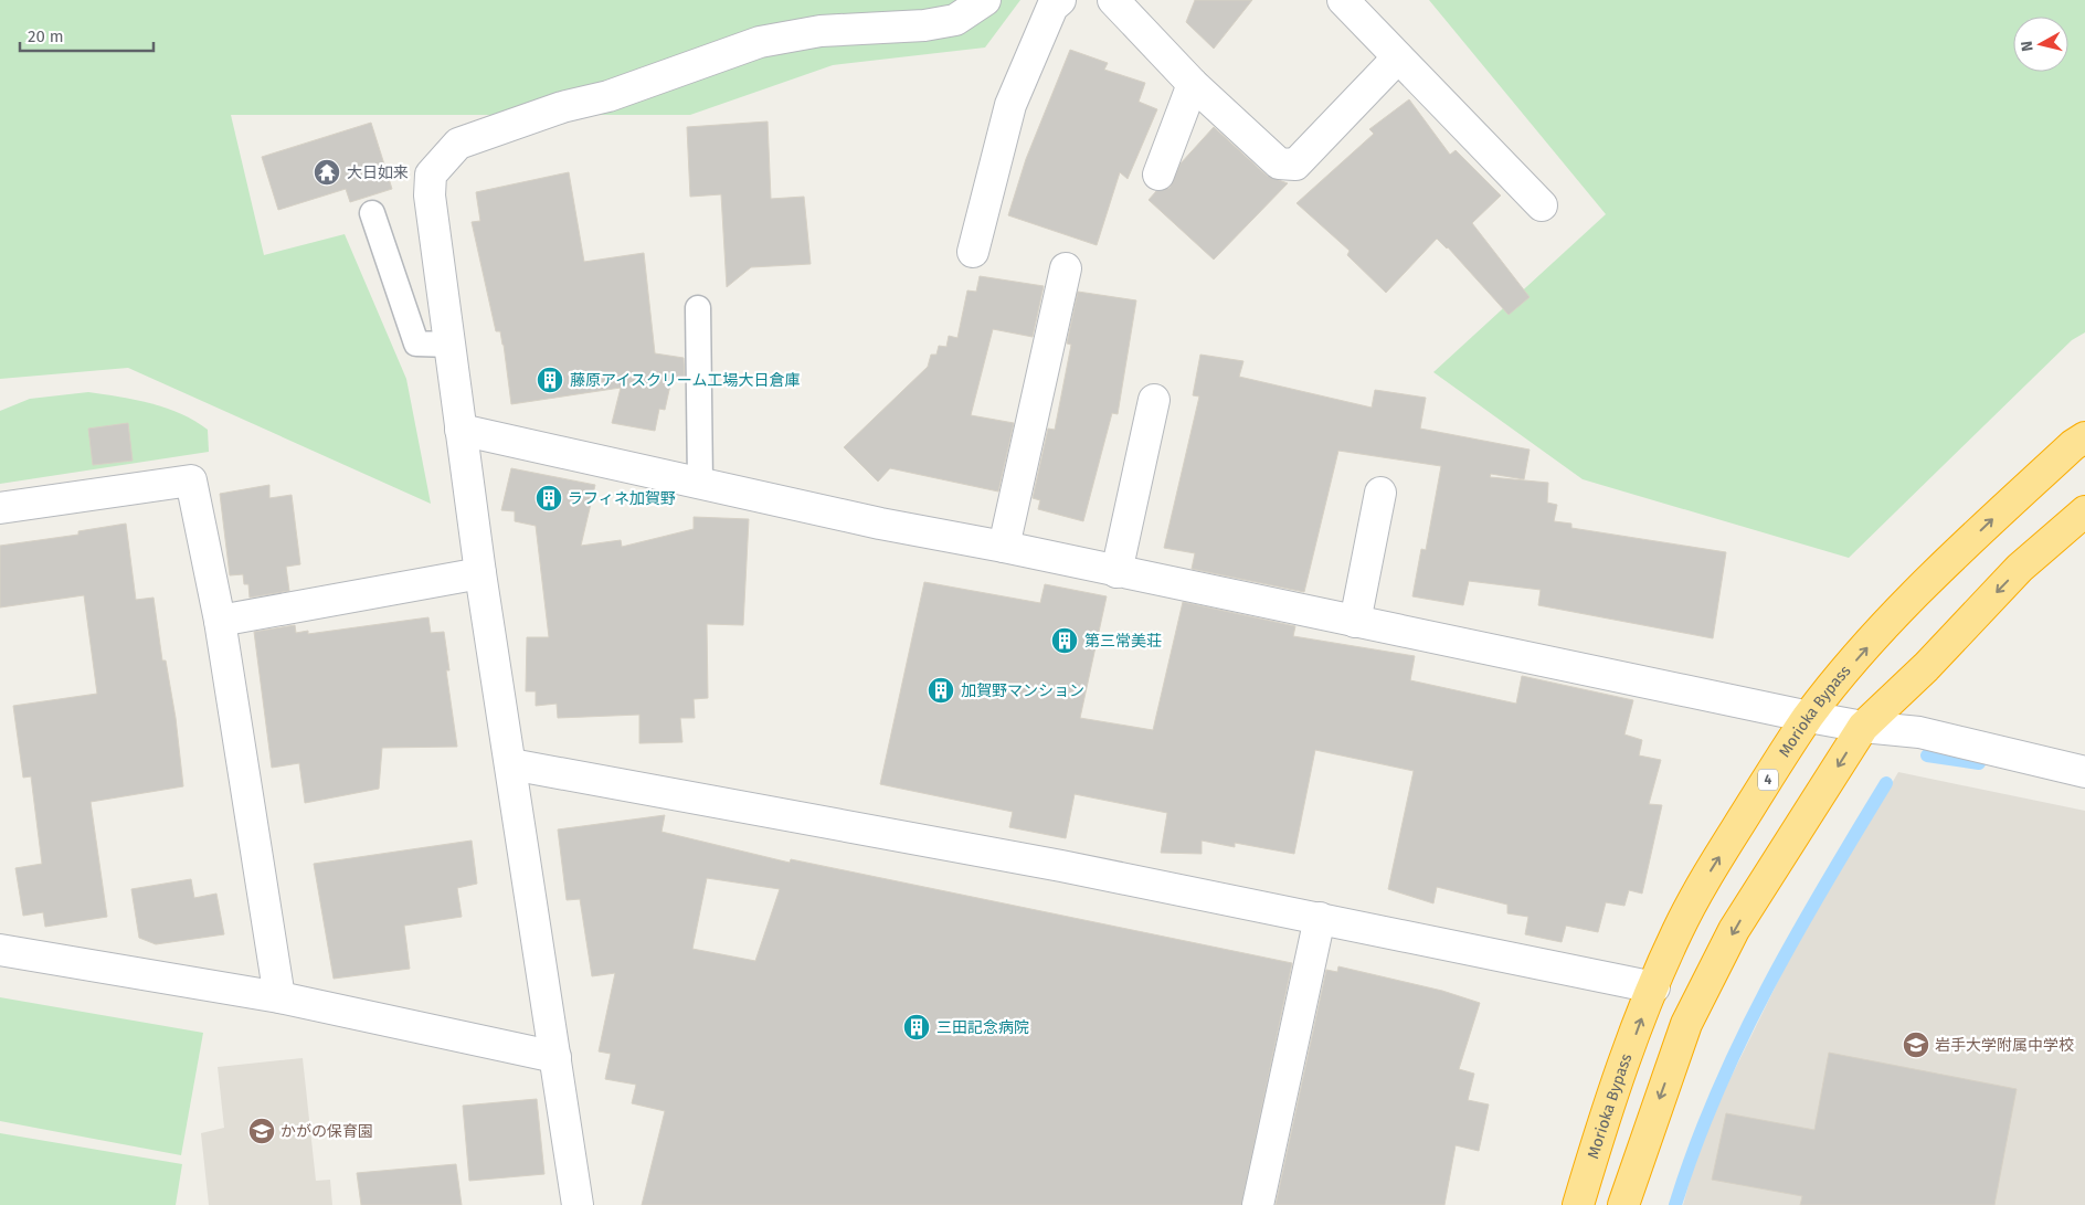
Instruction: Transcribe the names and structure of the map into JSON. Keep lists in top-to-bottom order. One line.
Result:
{"streets":{"highway":["Morioka Bypass","4"]},"places":{"temple":["大日如来"],"building":["藤原アイスクリーム工場大日倉庫","ラフィネ加賀野","第三常美荘","加賀野マンション","三田記念病院"],"school or university":["岩手大学附属中学校","かがの保育園"]},"scale_bar":"20 m","north":"left"}
